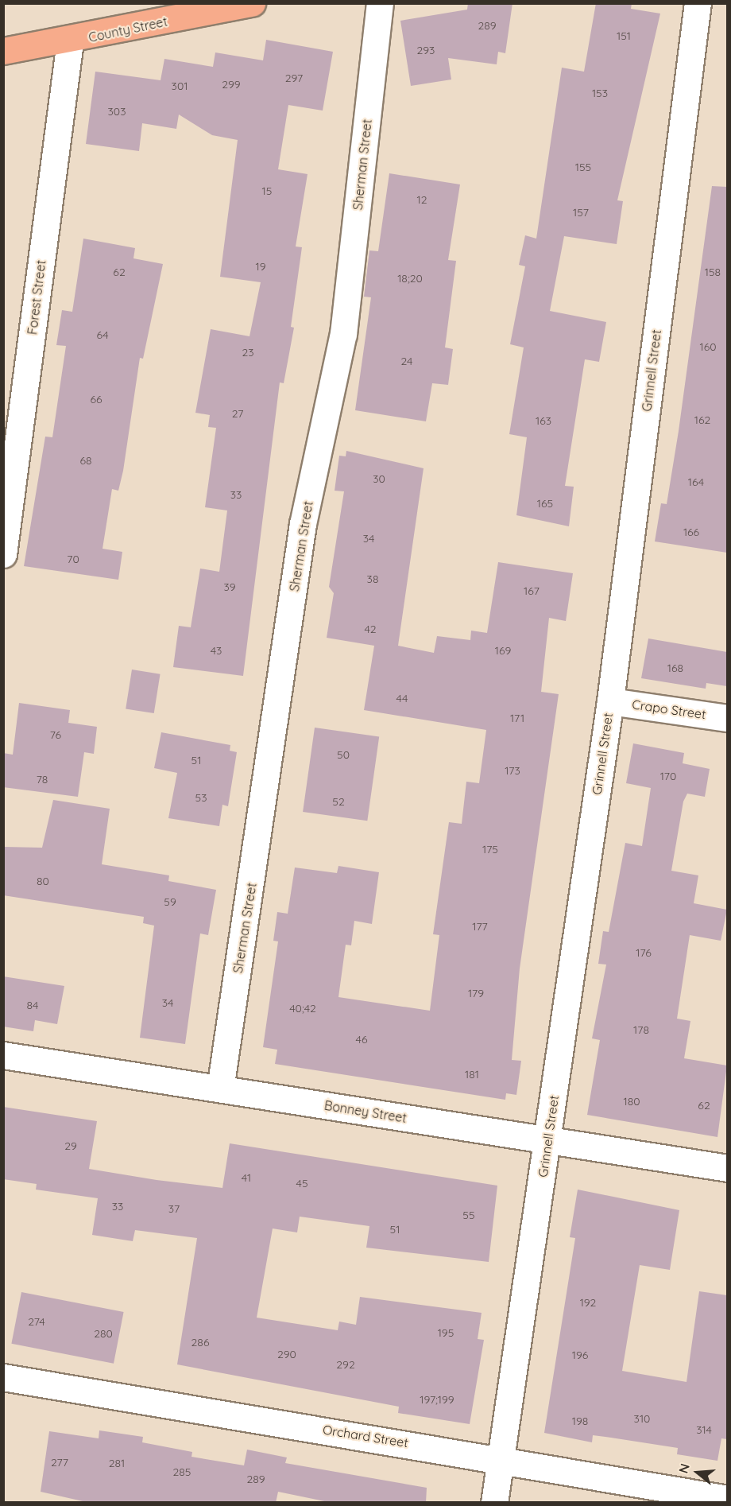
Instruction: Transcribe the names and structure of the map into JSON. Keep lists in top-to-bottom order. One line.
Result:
{"streets":{"main road":["County Street"],"street":["Sherman Street","Forest Street","Grinnell Street","Crapo Street","Bonney Street","Orchard Street"]},"crossings":[["County Street","Forest Street"],["Sherman Street","Bonney Street"],["Grinnell Street","Crapo Street"],["Grinnell Street","Bonney Street"],["Grinnell Street","Orchard Street"]],"house_numbers":["289","151","293","297","299","301","153","303","155","15","12","157","19","62","158","18;20","64","160","23","24","66","27","162","163","68","30","164","33","165","166","34","70","38","39","167","42","43","169","168","44","171","76","50","51","173","170","78","53","52","175","80","59","177","176","179","34","84","40;42","178","46","181","180","62","29","41","45","33","37","55","51","192","274","195","280","286","290","196","292","197;199","310","198","314","277","281","285","289"],"north":"left"}
